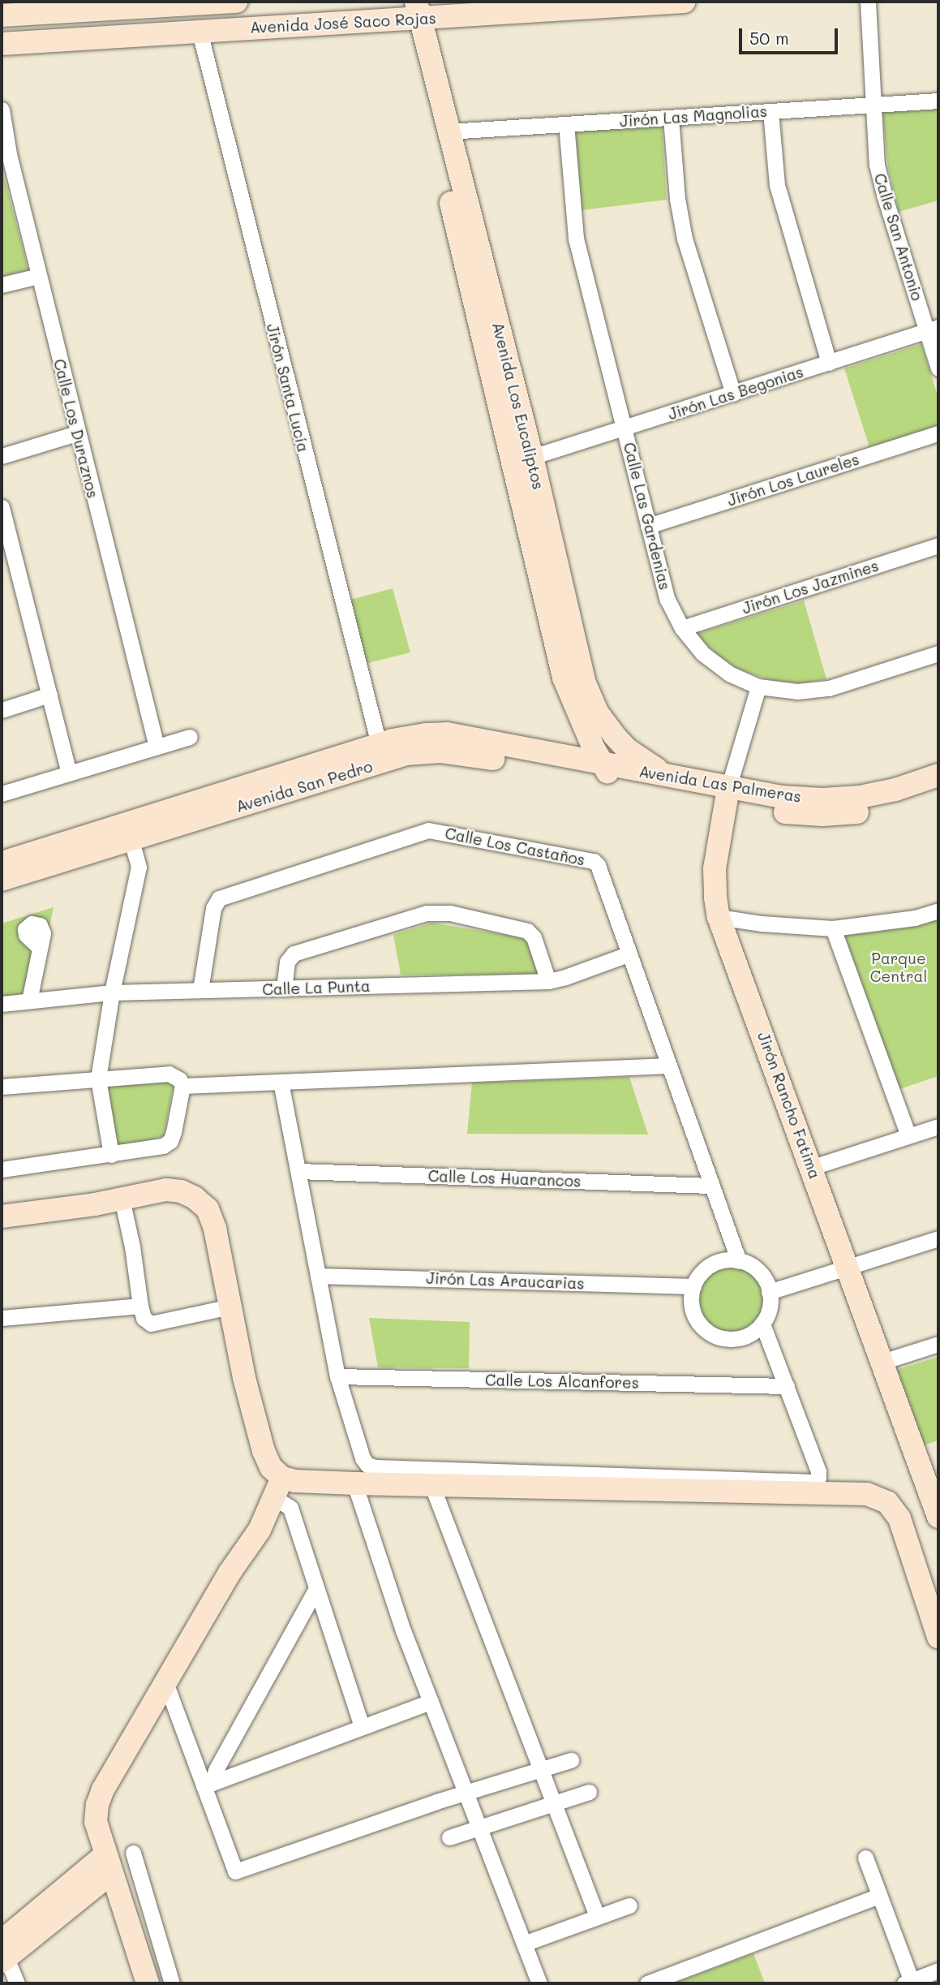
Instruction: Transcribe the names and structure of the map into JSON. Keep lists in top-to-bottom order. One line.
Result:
{"streets":{"street":["Avenida José Saco Rojas","Jirón Las Magnolias","Calle San Antonio","Jirón Santa Lucía","Jirón Las Begonias","Avenida Los Eucaliptos","Calle Los Duraznos","Jirón Los Laureles","Calle Las Gardenias","Jirón Los Jazmines","Avenida Las Palmeras","Avenida San Pedro","Calle Los Castaños","Calle La Punta","Jirón Rancho Fatima","Calle Los Huarancos","Jirón Las Araucarias","Calle Los Alcanfores"]},"crossings":[["Avenida José Saco Rojas","Jirón Santa Lucía"],["Avenida José Saco Rojas","Avenida Los Eucaliptos"],["Jirón Las Magnolias","Calle San Antonio"],["Jirón Las Magnolias","Avenida Los Eucaliptos"],["Jirón Las Magnolias","Calle Las Gardenias"],["Calle San Antonio","Jirón Las Begonias"],["Jirón Santa Lucía","Avenida San Pedro"],["Jirón Las Begonias","Avenida Los Eucaliptos"],["Jirón Las Begonias","Calle Las Gardenias"],["Avenida Los Eucaliptos","Avenida Las Palmeras"],["Avenida Los Eucaliptos","Avenida San Pedro"],["Jirón Los Laureles","Calle Las Gardenias"],["Calle Las Gardenias","Jirón Los Jazmines"],["Calle Las Gardenias","Jirón Rancho Fatima"],["Avenida Las Palmeras","Avenida San Pedro"],["Avenida Las Palmeras","Jirón Rancho Fatima"],["Calle Los Castaños","Calle La Punta"],["Calle Los Castaños","Calle Los Huarancos"],["Calle Los Castaños","Jirón Las Araucarias"]],"parks":["Parque Central"],"scale_bar":"50 m"}
